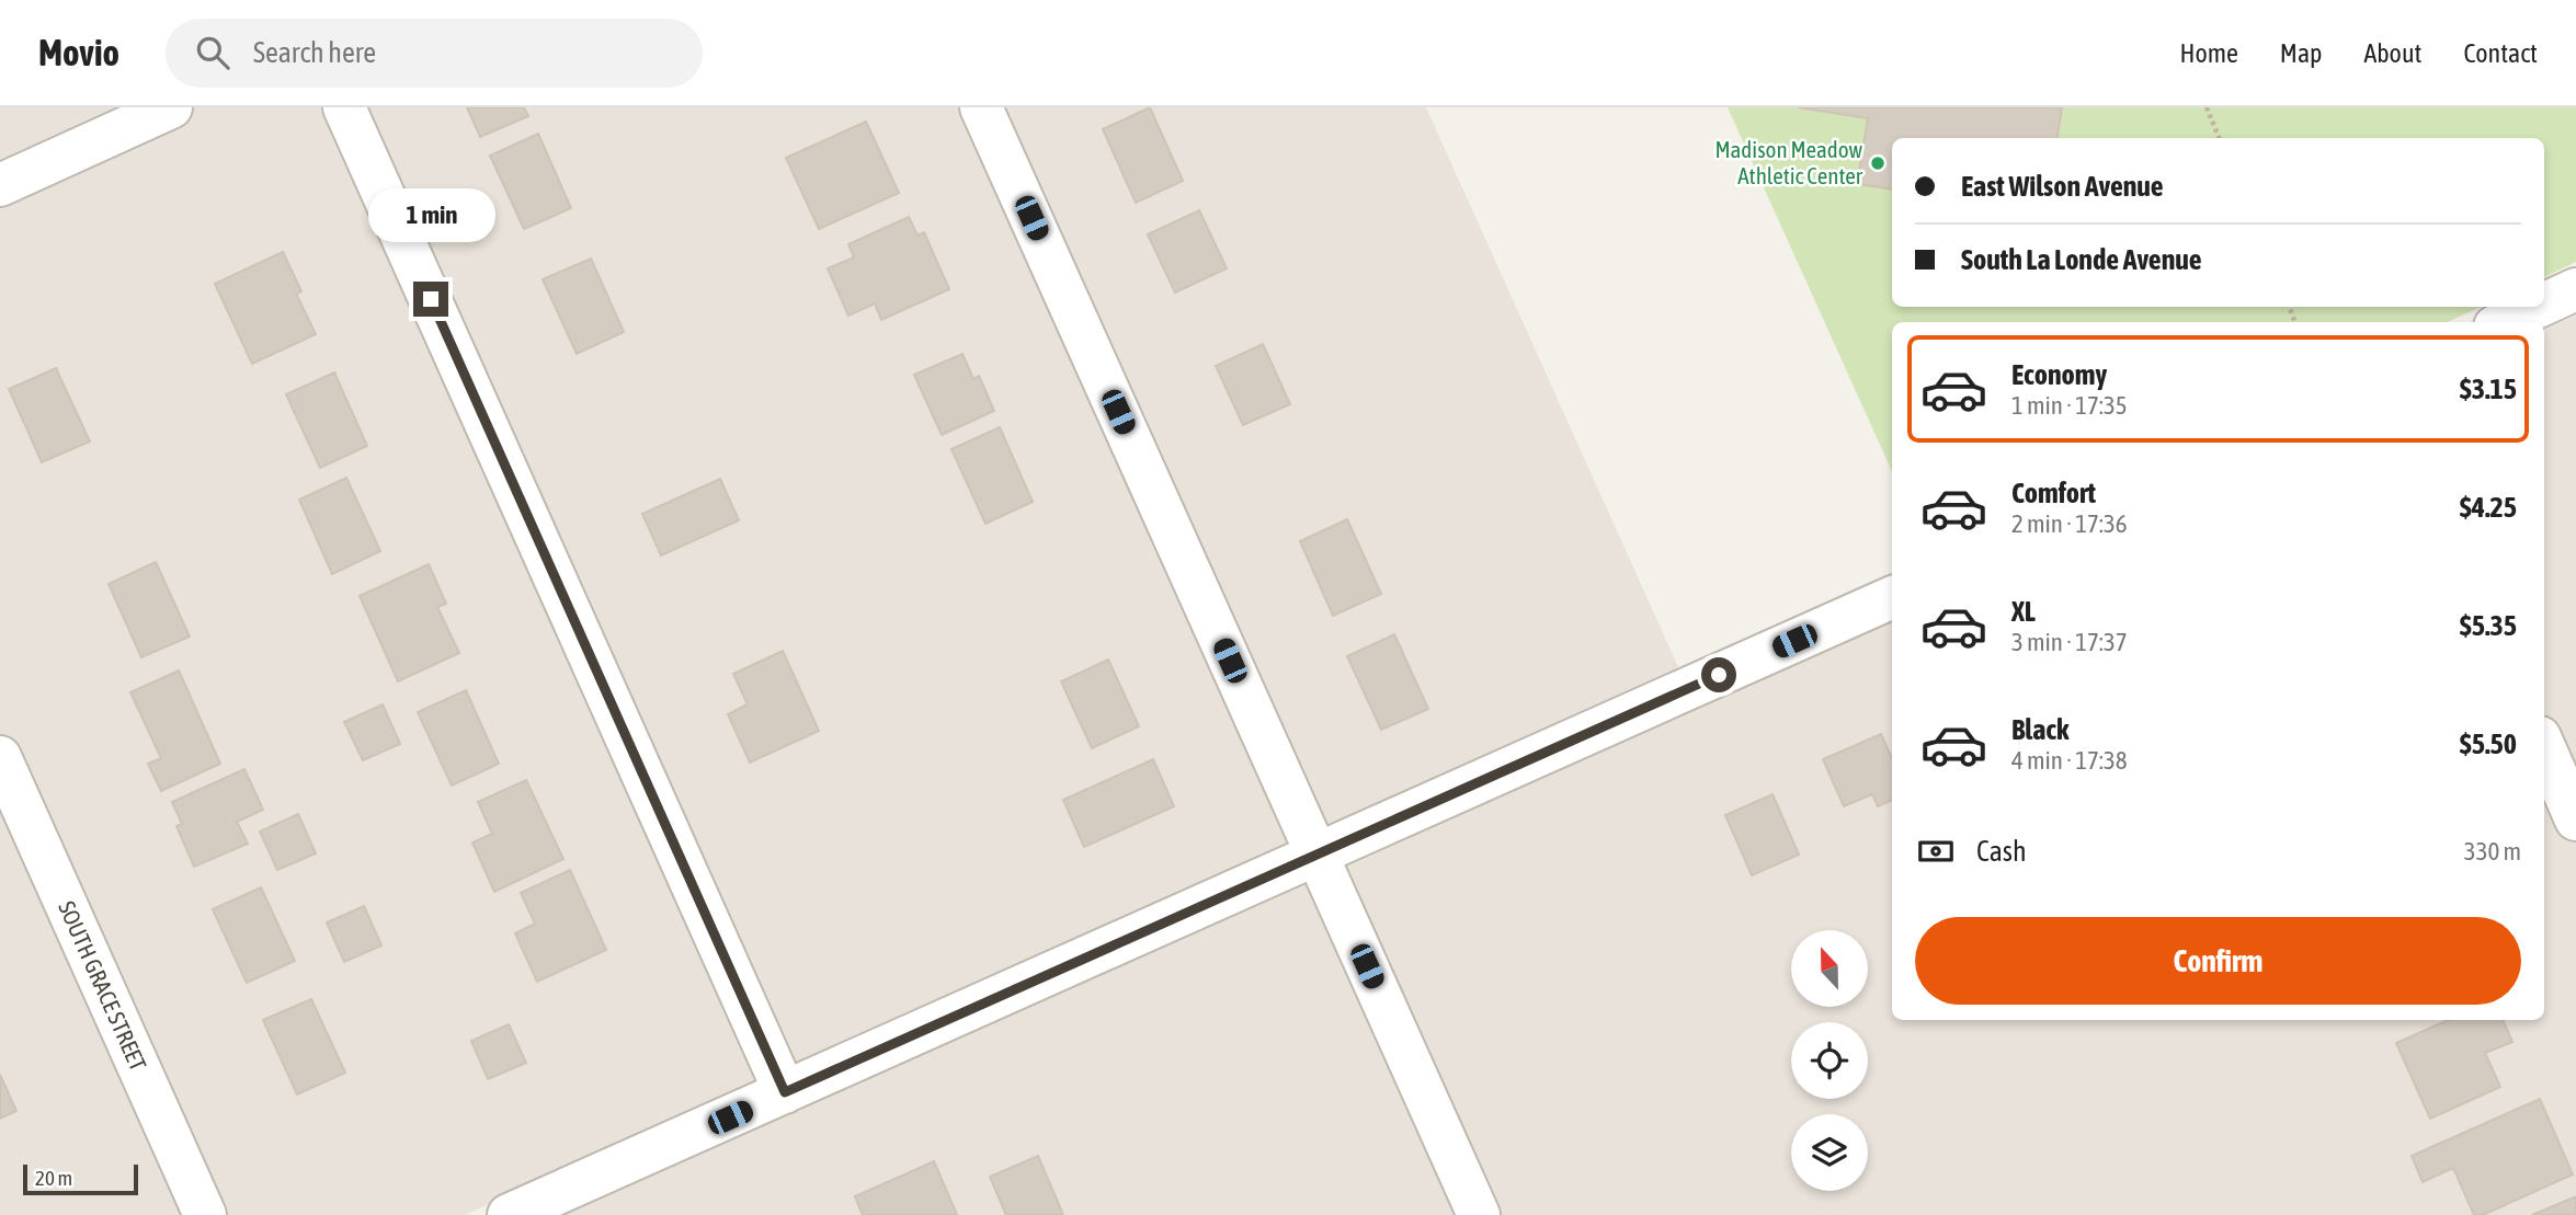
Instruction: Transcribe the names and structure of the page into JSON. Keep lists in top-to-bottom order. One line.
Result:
{"streets":{"street":["SOUTH GRACE STREET"]},"places":["Madison Meadow Athletic Center"],"scale_bar":"20 m","north":"top","page":{"header":"Movio","search":"Search here","nav":["Home","Map","About","Contact"],"banner":["East Wilson Avenue","South La Londe Avenue"],"bubble":"1 min","list":[{"name":"Economy","note":"1 min · 17:35","value":"$3.15"},{"name":"Comfort","note":"2 min · 17:36","value":"$4.25"},{"name":"XL","note":"3 min · 17:37","value":"$5.35"},{"name":"Black","note":"4 min · 17:38","value":"$5.50"}],"pay":["Cash","330 m"],"buttons":"Confirm","scale":"20 m"}}
